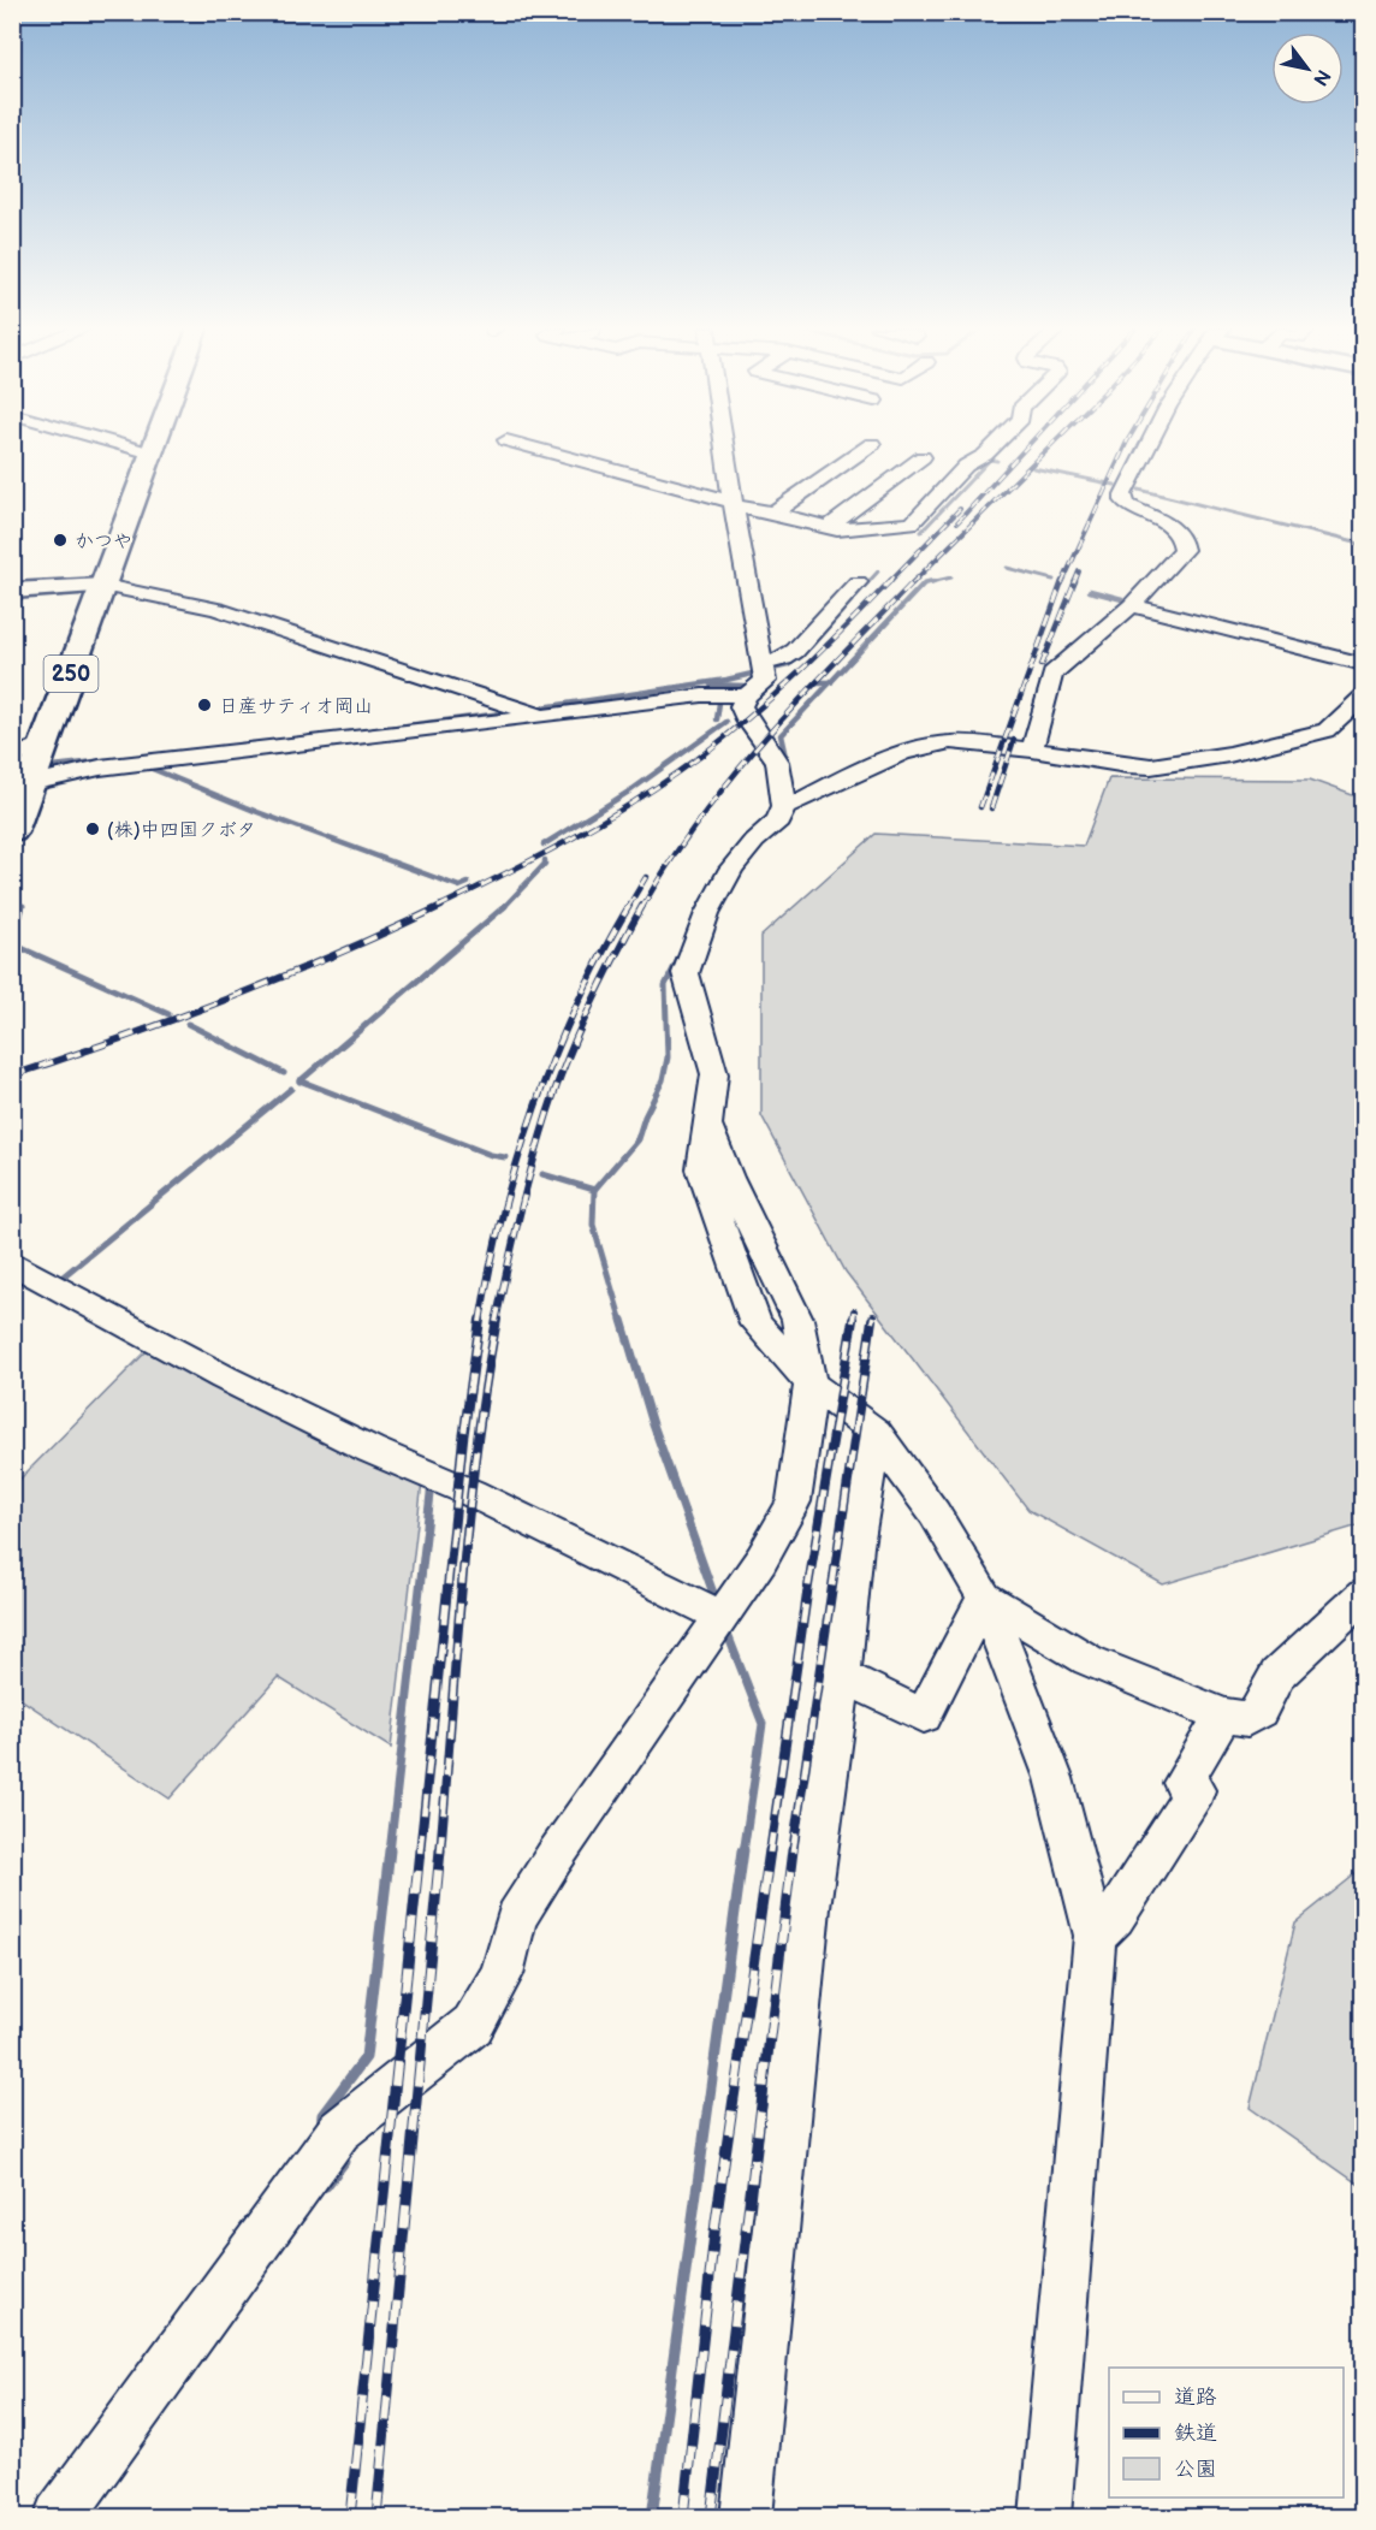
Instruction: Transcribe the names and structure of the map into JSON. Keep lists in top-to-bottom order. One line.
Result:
{"streets":{"main road":["250"]},"places":["かつや","日産サティオ岡山","(株)中四国クボタ"],"legend":["道路","鉄道","公園"],"north":"bottom right"}
